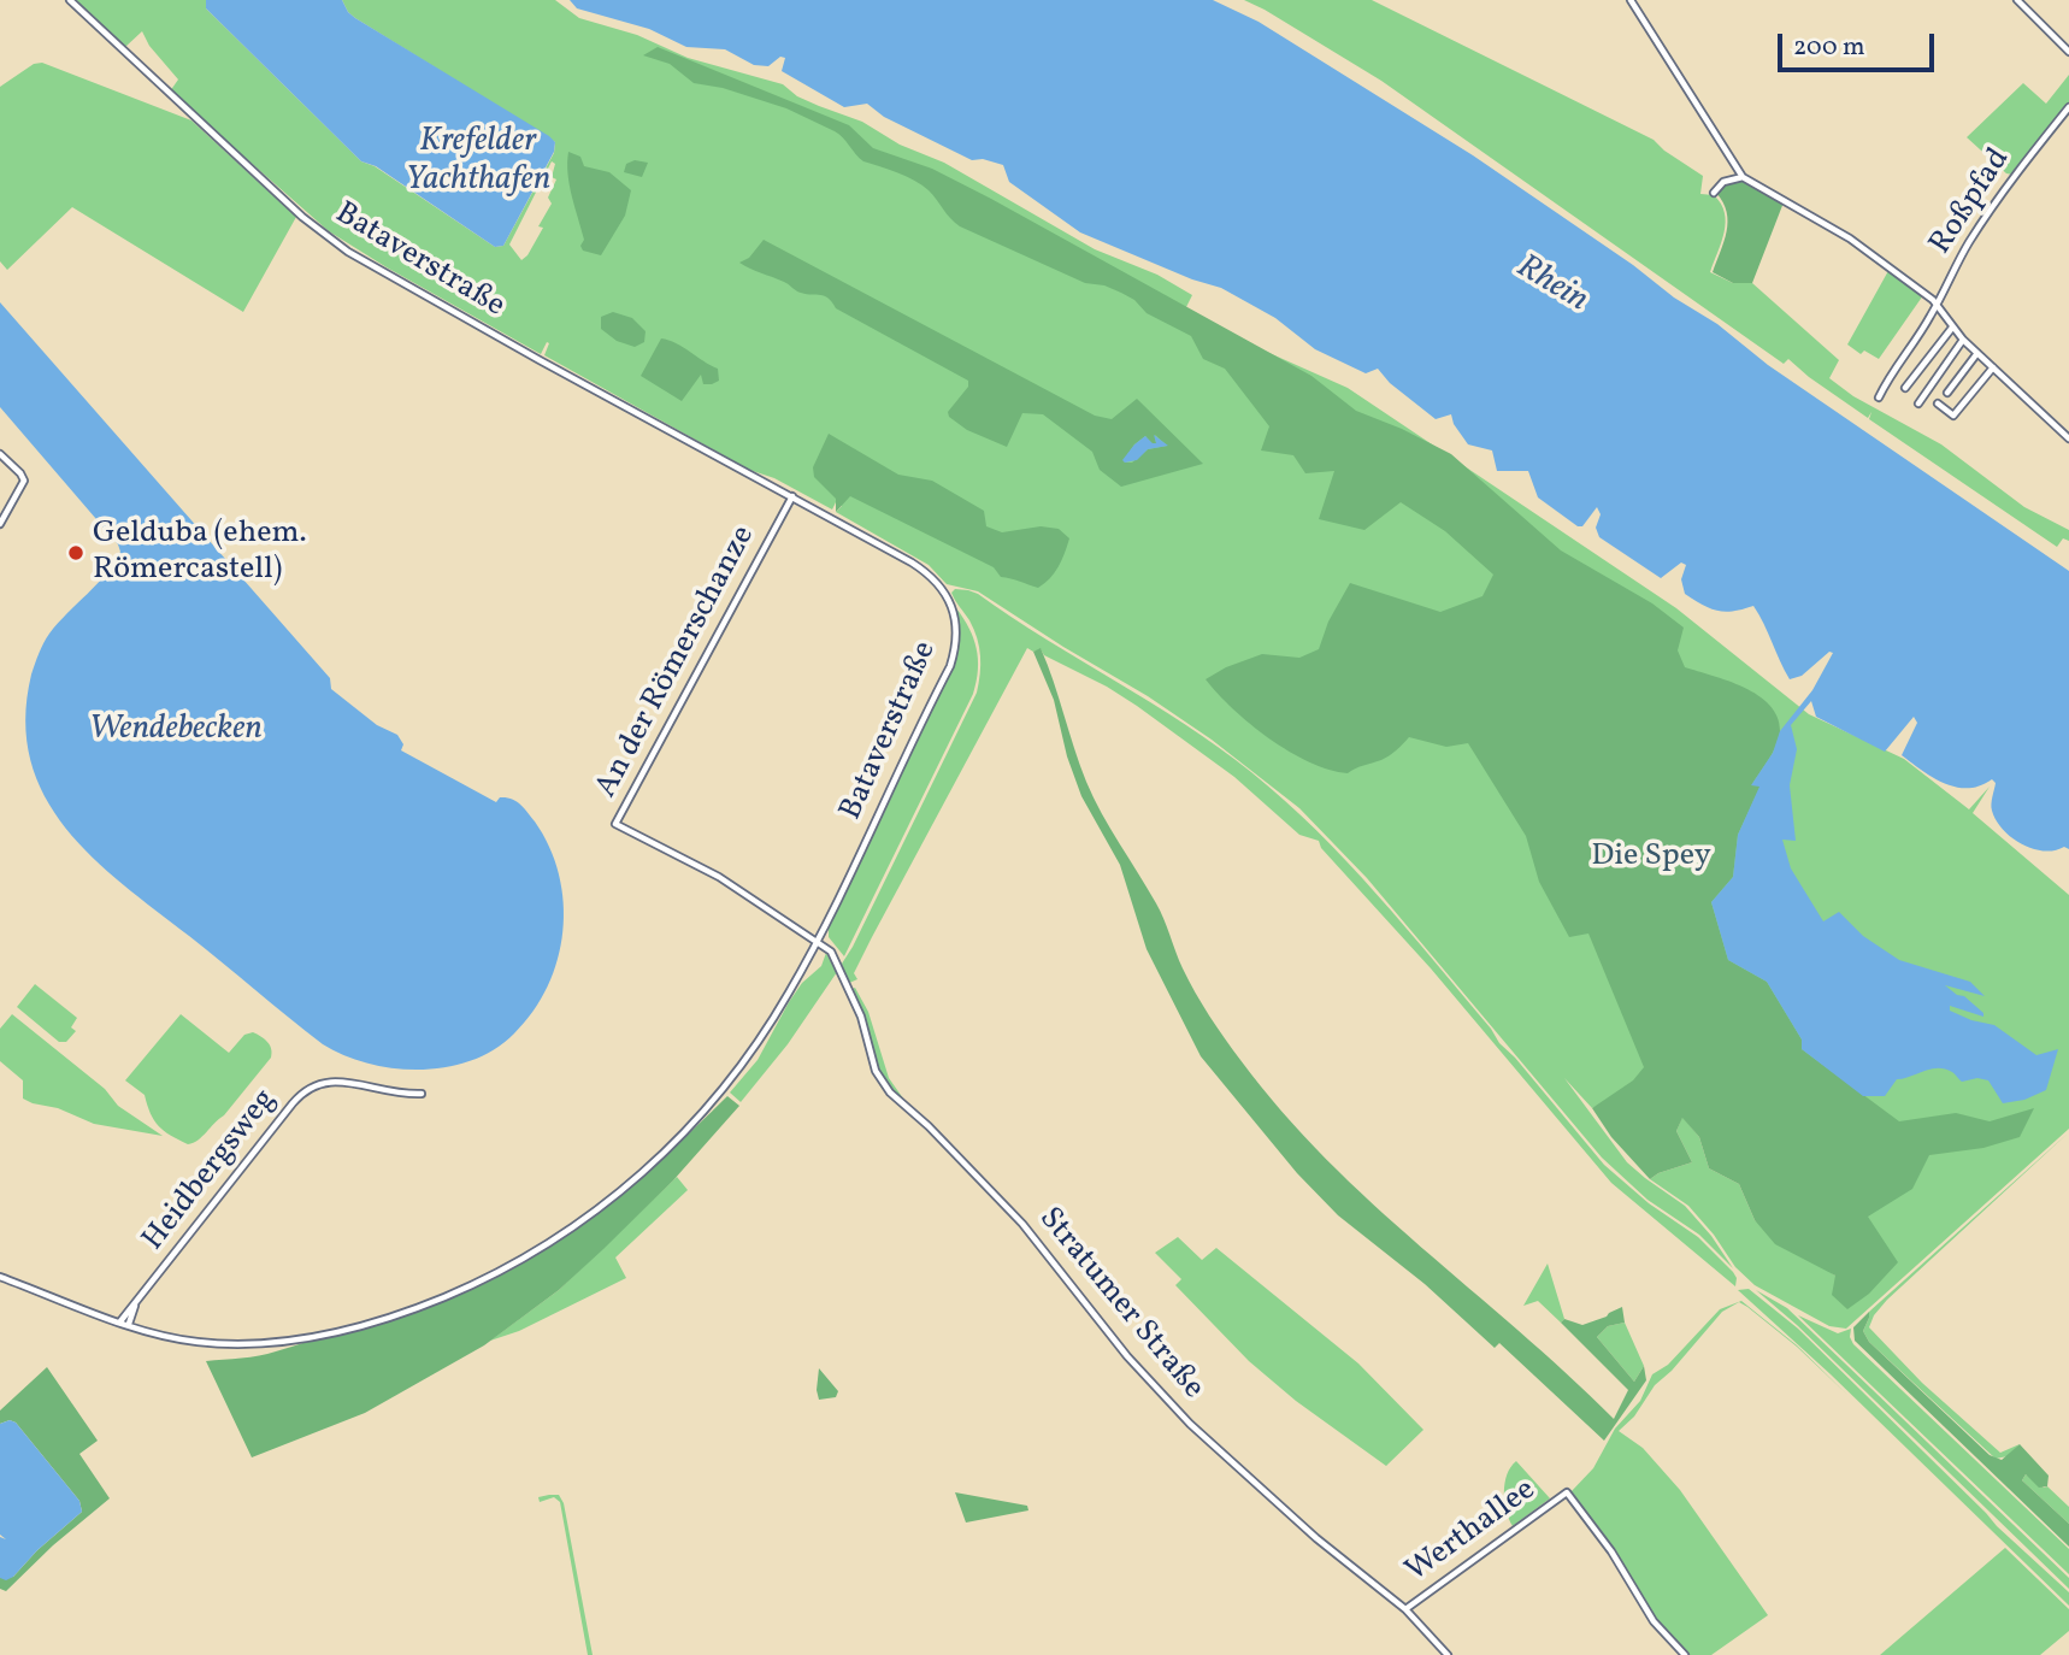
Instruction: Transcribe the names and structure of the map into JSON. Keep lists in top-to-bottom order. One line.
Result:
{"streets":{"street":["Roßpfad","Bataverstraße","An der Römerschanze","Heidbergsweg","Stratumer Straße","Werthallee"]},"crossings":[["Bataverstraße","An der Römerschanze"],["Bataverstraße","Heidbergsweg"],["Bataverstraße","Stratumer Straße"],["An der Römerschanze","Stratumer Straße"],["Stratumer Straße","Werthallee"]],"water":["Krefelder Yachthafen","Rhein","Wendebecken"],"parks":["Die Spey"],"places":["Gelduba (ehem. Römercastell)"],"scale_bar":"200 m"}
